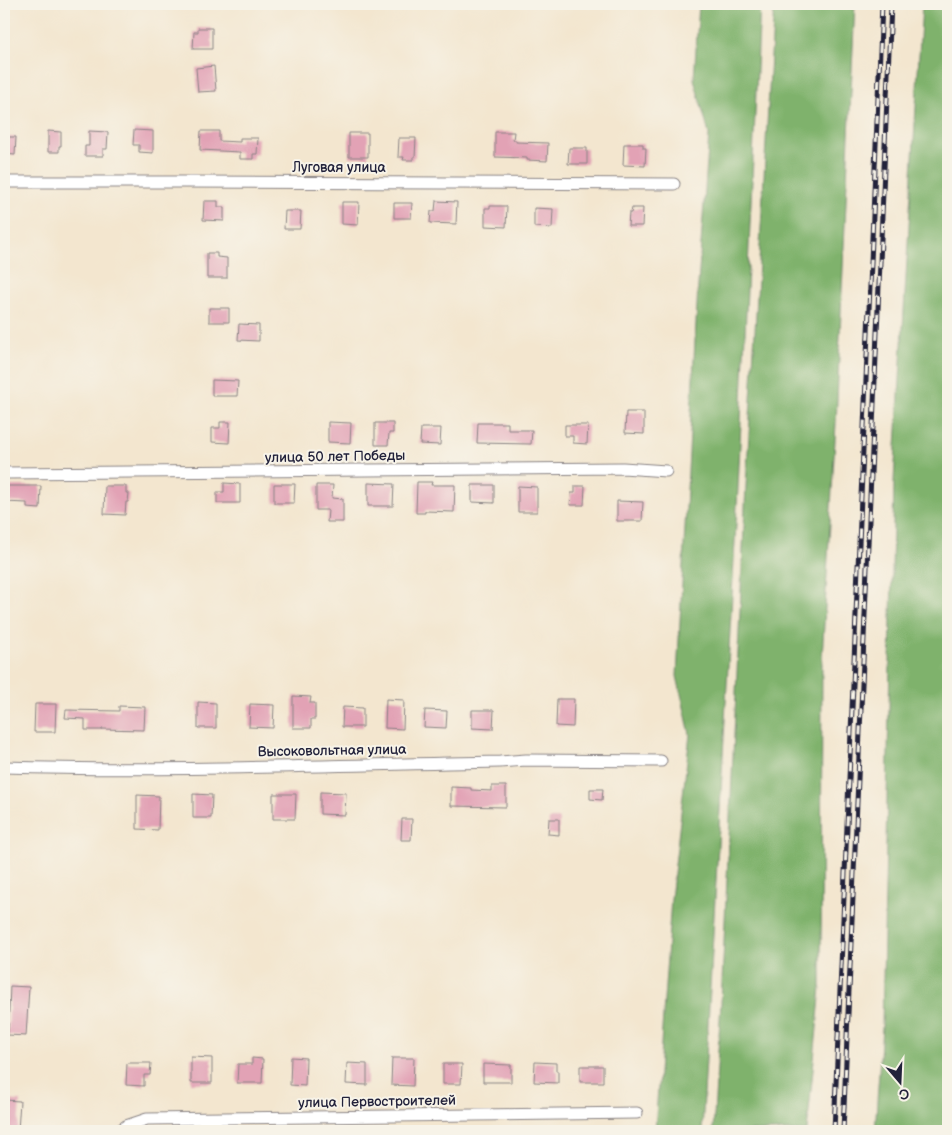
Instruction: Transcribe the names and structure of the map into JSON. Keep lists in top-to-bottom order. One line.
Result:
{"streets":{"street":["Луговая улица","улица 50 лет Победы","Высоковольтная улица","улица Первостроителей"]},"north":"bottom"}
